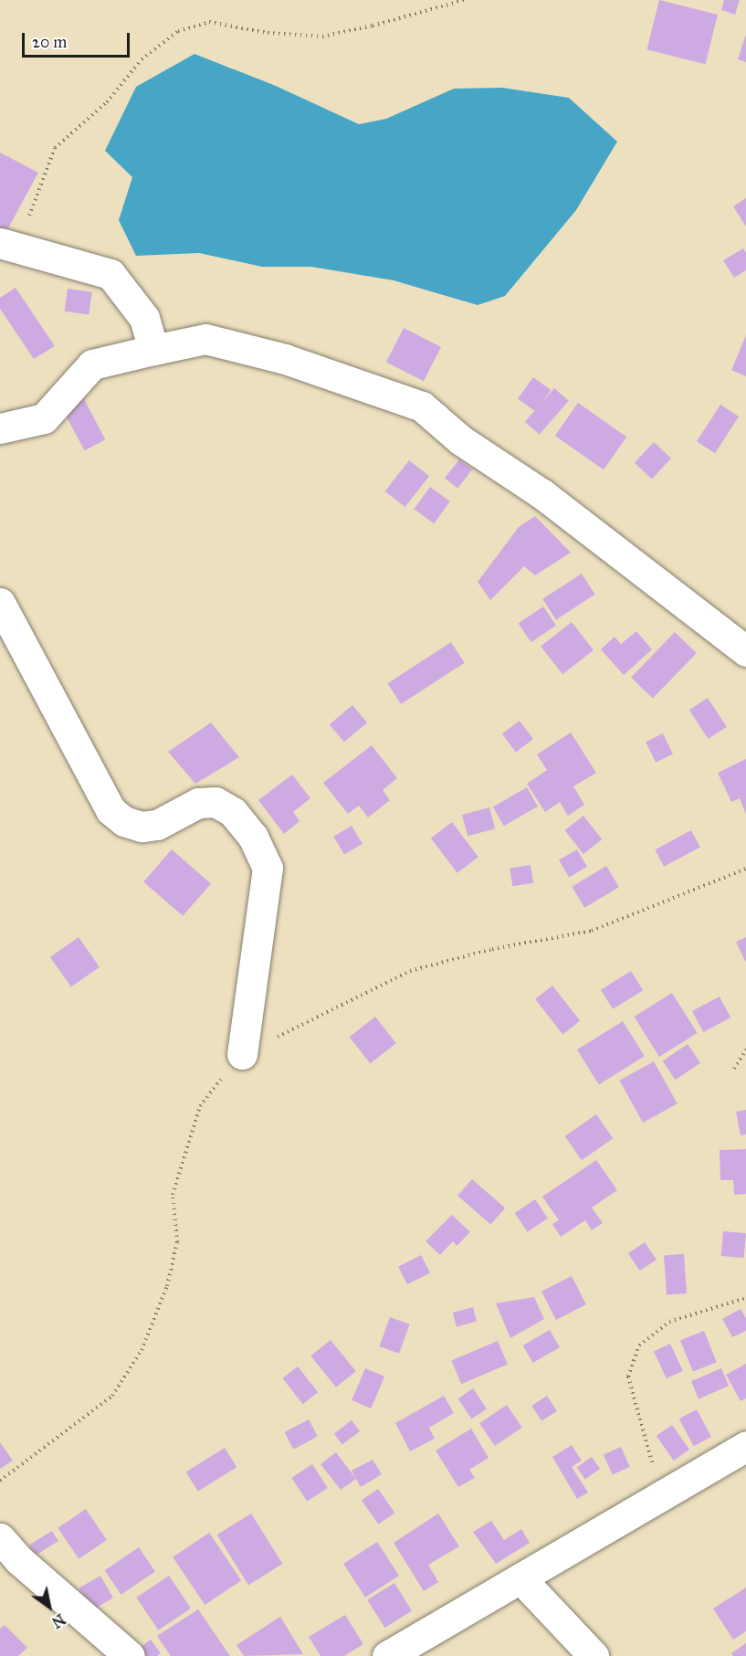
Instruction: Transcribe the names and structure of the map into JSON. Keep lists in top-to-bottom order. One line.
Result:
{"scale_bar":"20 m","north":"bottom right"}
